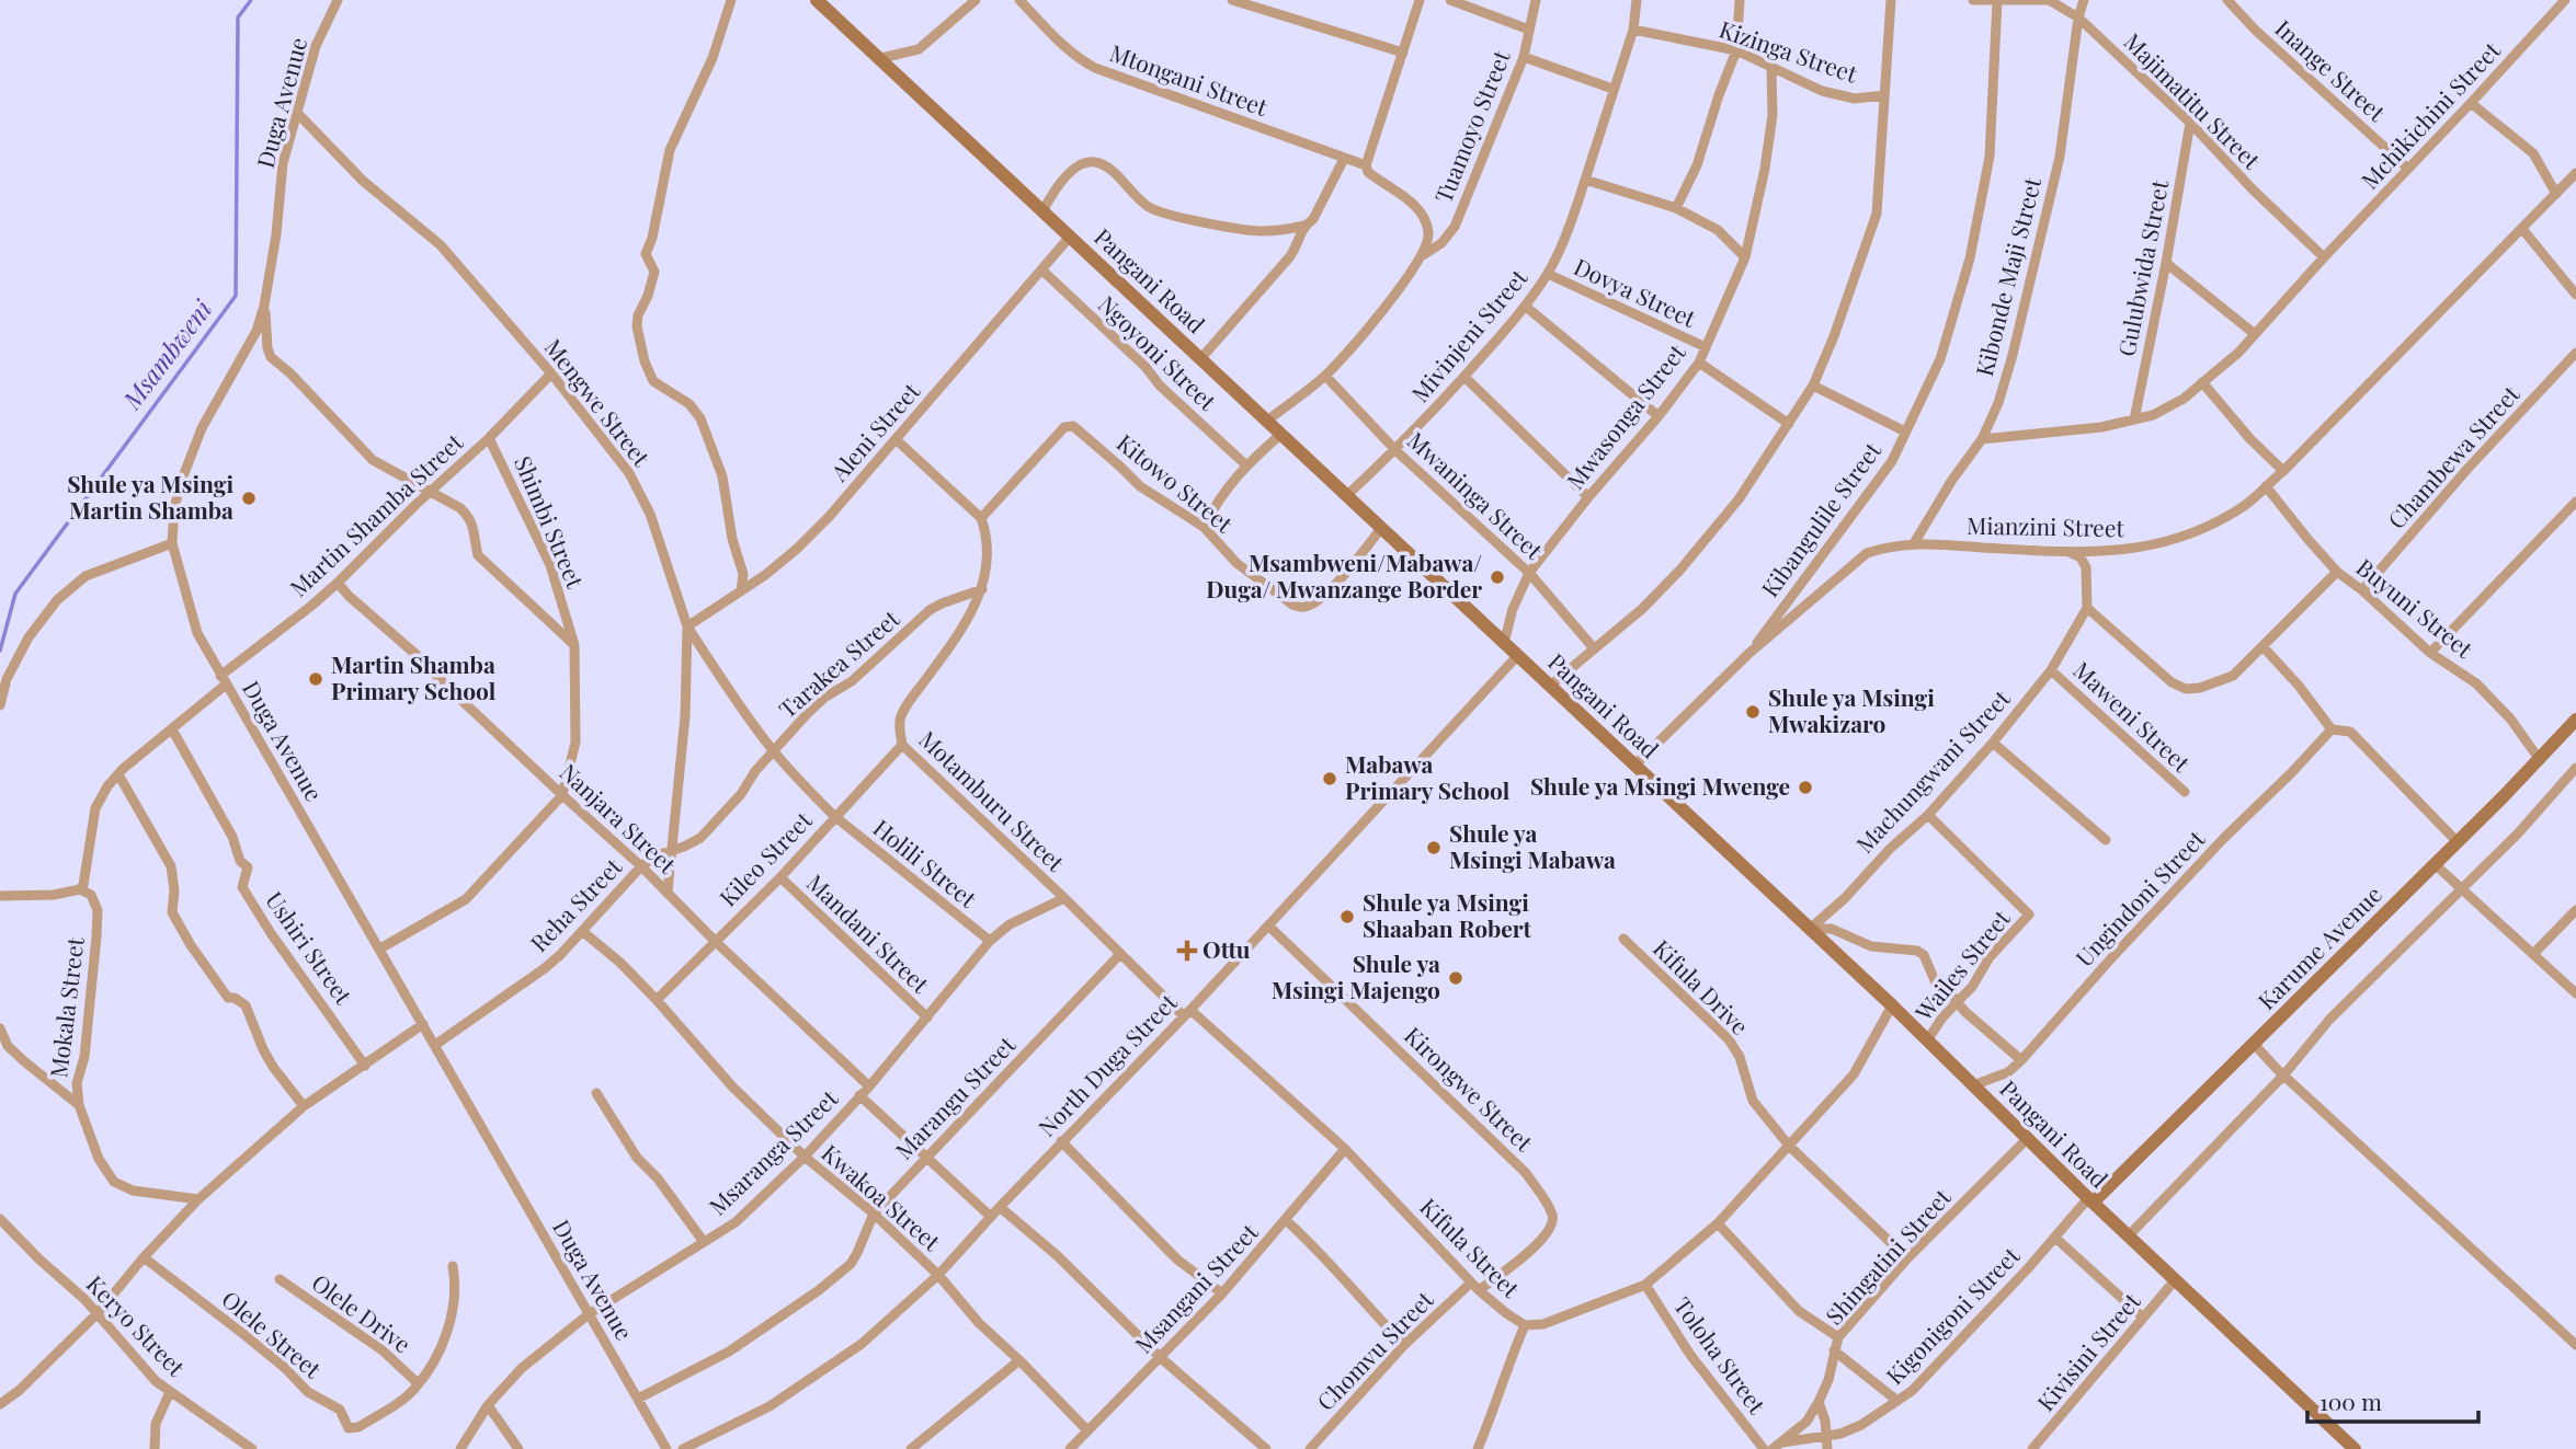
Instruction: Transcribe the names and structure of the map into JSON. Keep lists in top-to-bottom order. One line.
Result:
{"streets":{"main road":["Pangani Road","Karume Avenue"],"street":["Kizinga Street","Inange Street","Mtongani Street","Majimatitu Street","Duga Avenue","Mchikichini Street","Tuamoyo Street","Gulubwida Street","Kibonde Maji Street","Dovya Street","Mivinjeni Street","Ngoyoni Street","Mengwe Street","Mwasonga Street","Aleni Street","Chambewa Street","Kitowo Street","Mwaninga Street","Martin Shamba Street","Kibangulile Street","Shimbi Street","Mianzini Street","Buyuni Street","Tarakea Street","Maweni Street","Machungwani Street","Motamburu Street","Nanjara Street","Kileo Street","Holili Street","Ungindoni Street","Reha Street","Mandani Street","Ushiri Street","Wailes Street","Kifula Drive","Mokala Street","North Duga Street","Kirongwe Street","Marangu Street","Msaranga Street","Kwakoa Street","Kifula Street","Shingatini Street","Msangani Street","Olele Drive","Kigonigoni Street","Keryo Street","Olele Street","Chomvu Street","Kivisini Street","Toloha Street"]},"crossings":[["Kizinga Street","Mivinjeni Street"],["Kizinga Street","Mwasonga Street"],["Inange Street","Mchikichini Street"],["Majimatitu Street","Mchikichini Street"],["Majimatitu Street","Gulubwida Street"],["Majimatitu Street","Kibonde Maji Street"],["Majimatitu Street","Kibangulile Street"],["Duga Avenue","Mengwe Street"],["Duga Avenue","Martin Shamba Street"],["Duga Avenue","Shimbi Street"],["Duga Avenue","Reha Street"],["Duga Avenue","Marangu Street"],["Duga Avenue","Msaranga Street"],["Mchikichini Street","Gulubwida Street"],["Mchikichini Street","Kibonde Maji Street"],["Tuamoyo Street","Pangani Road"],["Tuamoyo Street","Mwaninga Street"],["Kibonde Maji Street","Mianzini Street"],["Pangani Road","Mivinjeni Street"],["Pangani Road","Mwasonga Street"],["Pangani Road","Aleni Street"],["Pangani Road","Kitowo Street"],["Pangani Road","Mianzini Street"],["Pangani Road","Machungwani Street"],["Pangani Road","Ungindoni Street"],["Pangani Road","Karume Avenue"],["Pangani Road","Wailes Street"],["Pangani Road","North Duga Street"],["Pangani Road","Kifula Street"],["Pangani Road","Shingatini Street"],["Pangani Road","Kigonigoni Street"],["Pangani Road","Kivisini Street"],["Dovya Street","Mivinjeni Street"],["Dovya Street","Mwasonga Street"],["Mivinjeni Street","Mwaninga Street"],["Ngoyoni Street","Aleni Street"],["Mengwe Street","Aleni Street"],["Mengwe Street","Martin Shamba Street"],["Mengwe Street","Tarakea Street"],["Mengwe Street","Nanjara Street"],["Mengwe Street","Holili Street"],["Mengwe Street","Reha Street"],["Mwasonga Street","Mwaninga Street"],["Aleni Street","Holili Street"],["Chambewa Street","Buyuni Street"],["Kitowo Street","Motamburu Street"],["Martin Shamba Street","Shimbi Street"],["Martin Shamba Street","Nanjara Street"],["Martin Shamba Street","Ushiri Street"],["Martin Shamba Street","Mokala Street"],["Kibangulile Street","Mianzini Street"],["Shimbi Street","Nanjara Street"],["Mianzini Street","Buyuni Street"],["Buyuni Street","Karume Avenue"],["Tarakea Street","Motamburu Street"],["Tarakea Street","Holili Street"],["Tarakea Street","Reha Street"],["Maweni Street","Machungwani Street"],["Machungwani Street","Wailes Street"],["Motamburu Street","Kileo Street"],["Motamburu Street","North Duga Street"],["Motamburu Street","Marangu Street"],["Motamburu Street","Msaranga Street"],["Motamburu Street","Kifula Street"],["Nanjara Street","Kileo Street"],["Nanjara Street","Reha Street"],["Nanjara Street","Msaranga Street"],["Kileo Street","Holili Street"],["Kileo Street","Mandani Street"],["Kileo Street","Kwakoa Street"],["Holili Street","Msaranga Street"],["Reha Street","Kwakoa Street"],["Mandani Street","Msaranga Street"],["Karume Avenue","Kigonigoni Street"],["Kifula Drive","Kifula Street"],["Kifula Drive","Shingatini Street"],["North Duga Street","Kirongwe Street"],["North Duga Street","Kwakoa Street"],["North Duga Street","Kifula Street"],["Kirongwe Street","Kifula Street"],["Marangu Street","Kwakoa Street"],["Msaranga Street","Kwakoa Street"],["Kwakoa Street","Msangani Street"],["Kifula Street","Msangani Street"],["Kifula Street","Chomvu Street"],["Kifula Street","Toloha Street"],["Shingatini Street","Kigonigoni Street"],["Shingatini Street","Toloha Street"],["Olele Drive","Olele Street"]],"water":["Msambweni"],"places":{"other":["Shule ya Msingi Martin Shamba","Msambweni/Mabawa/ Duga/ Mwanzange Border","Martin Shamba Primary School","Shule ya Msingi Mwakizaro","Mabawa Primary School","Shule ya Msingi Mwenge","Shule ya Msingi Mabawa","Shule ya Msingi Shaaban Robert","Shule ya Msingi Majengo"],"health":["Ottu"]},"scale_bar":"100 m"}
